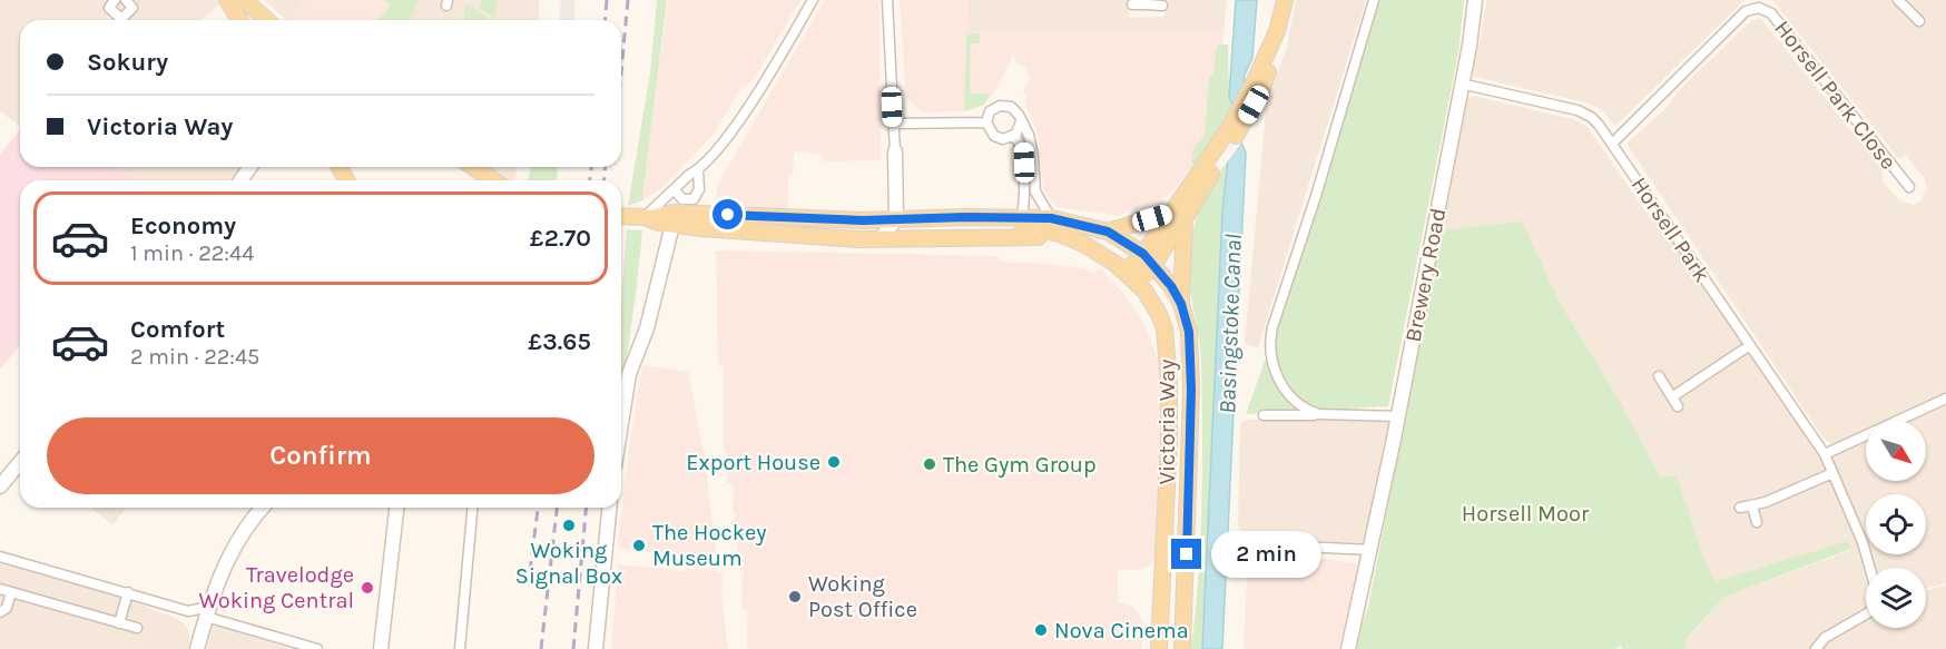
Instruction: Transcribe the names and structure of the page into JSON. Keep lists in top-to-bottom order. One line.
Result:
{"streets":{"main road":["Victoria Way"],"street":["Horsell Park Close","Horsell Park","Brewery Road"]},"crossings":[["Horsell Park Close","Horsell Park"],["Horsell Park","Brewery Road"]],"water":["Basingstoke Canal"],"parks":["Horsell Moor"],"places":["Export House","The Gym Group","Woking Signal Box","The Hockey Museum","Travelodge Woking Central","Woking Post Office","Nova Cinema"],"north":"bottom right","page":{"banner":["Sokury","Victoria Way"],"list":[{"name":"Economy","note":"1 min · 22:44","value":"£2.70"},{"name":"Comfort","note":"2 min · 22:45","value":"£3.65"}],"buttons":"Confirm","bubble":"2 min"}}
